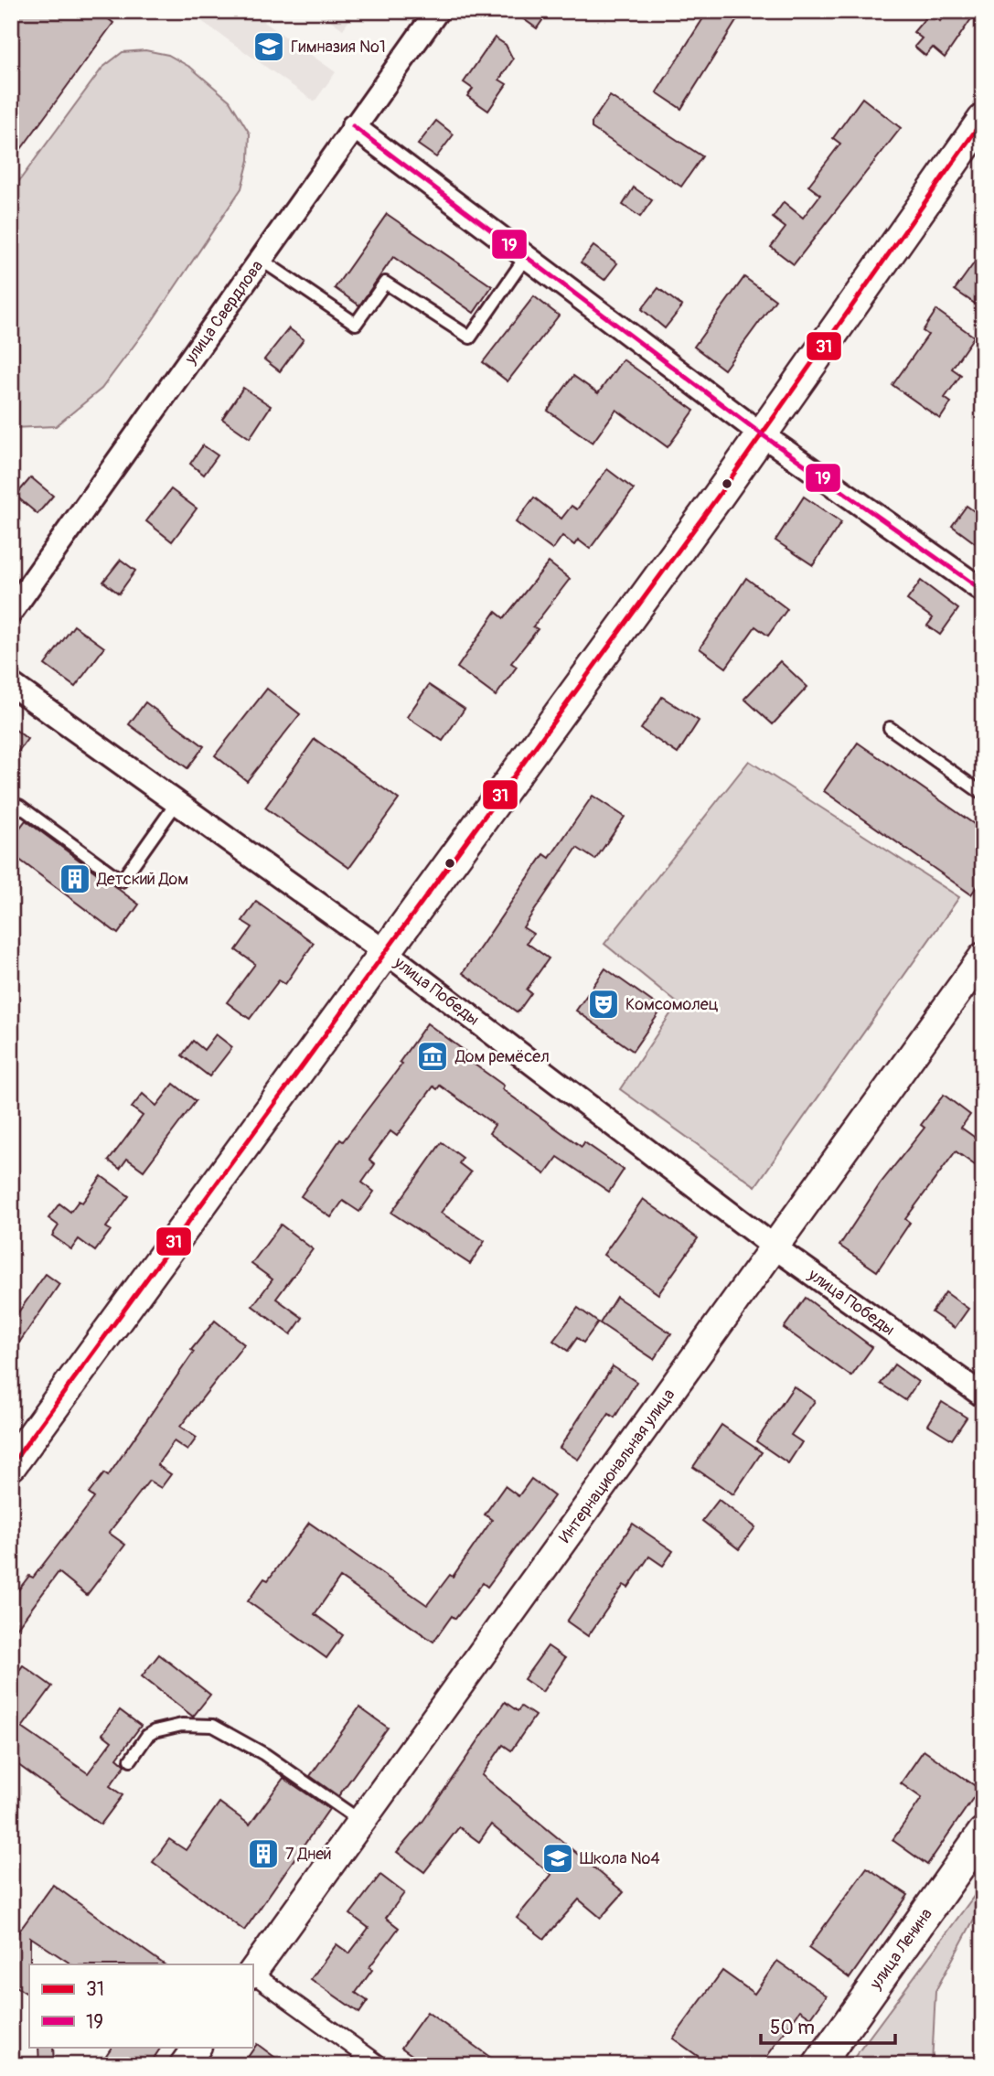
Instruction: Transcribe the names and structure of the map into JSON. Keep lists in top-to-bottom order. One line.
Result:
{"streets":{"main road":["улица Ленина"],"street":["улица Свердлова","улица Победы","Интернациональная улица"]},"crossings":[["улица Победы","Интернациональная улица"]],"places":{"school or university":["Гимназия №1","Школа №4"],"building":["Детский Дом","7 Дней"],"theatre":["Комсомолец"],"museum":["Дом ремёсел"]},"lines":["transit line 31","transit line 19"],"legend":["31","19"],"scale_bar":"50 m"}
